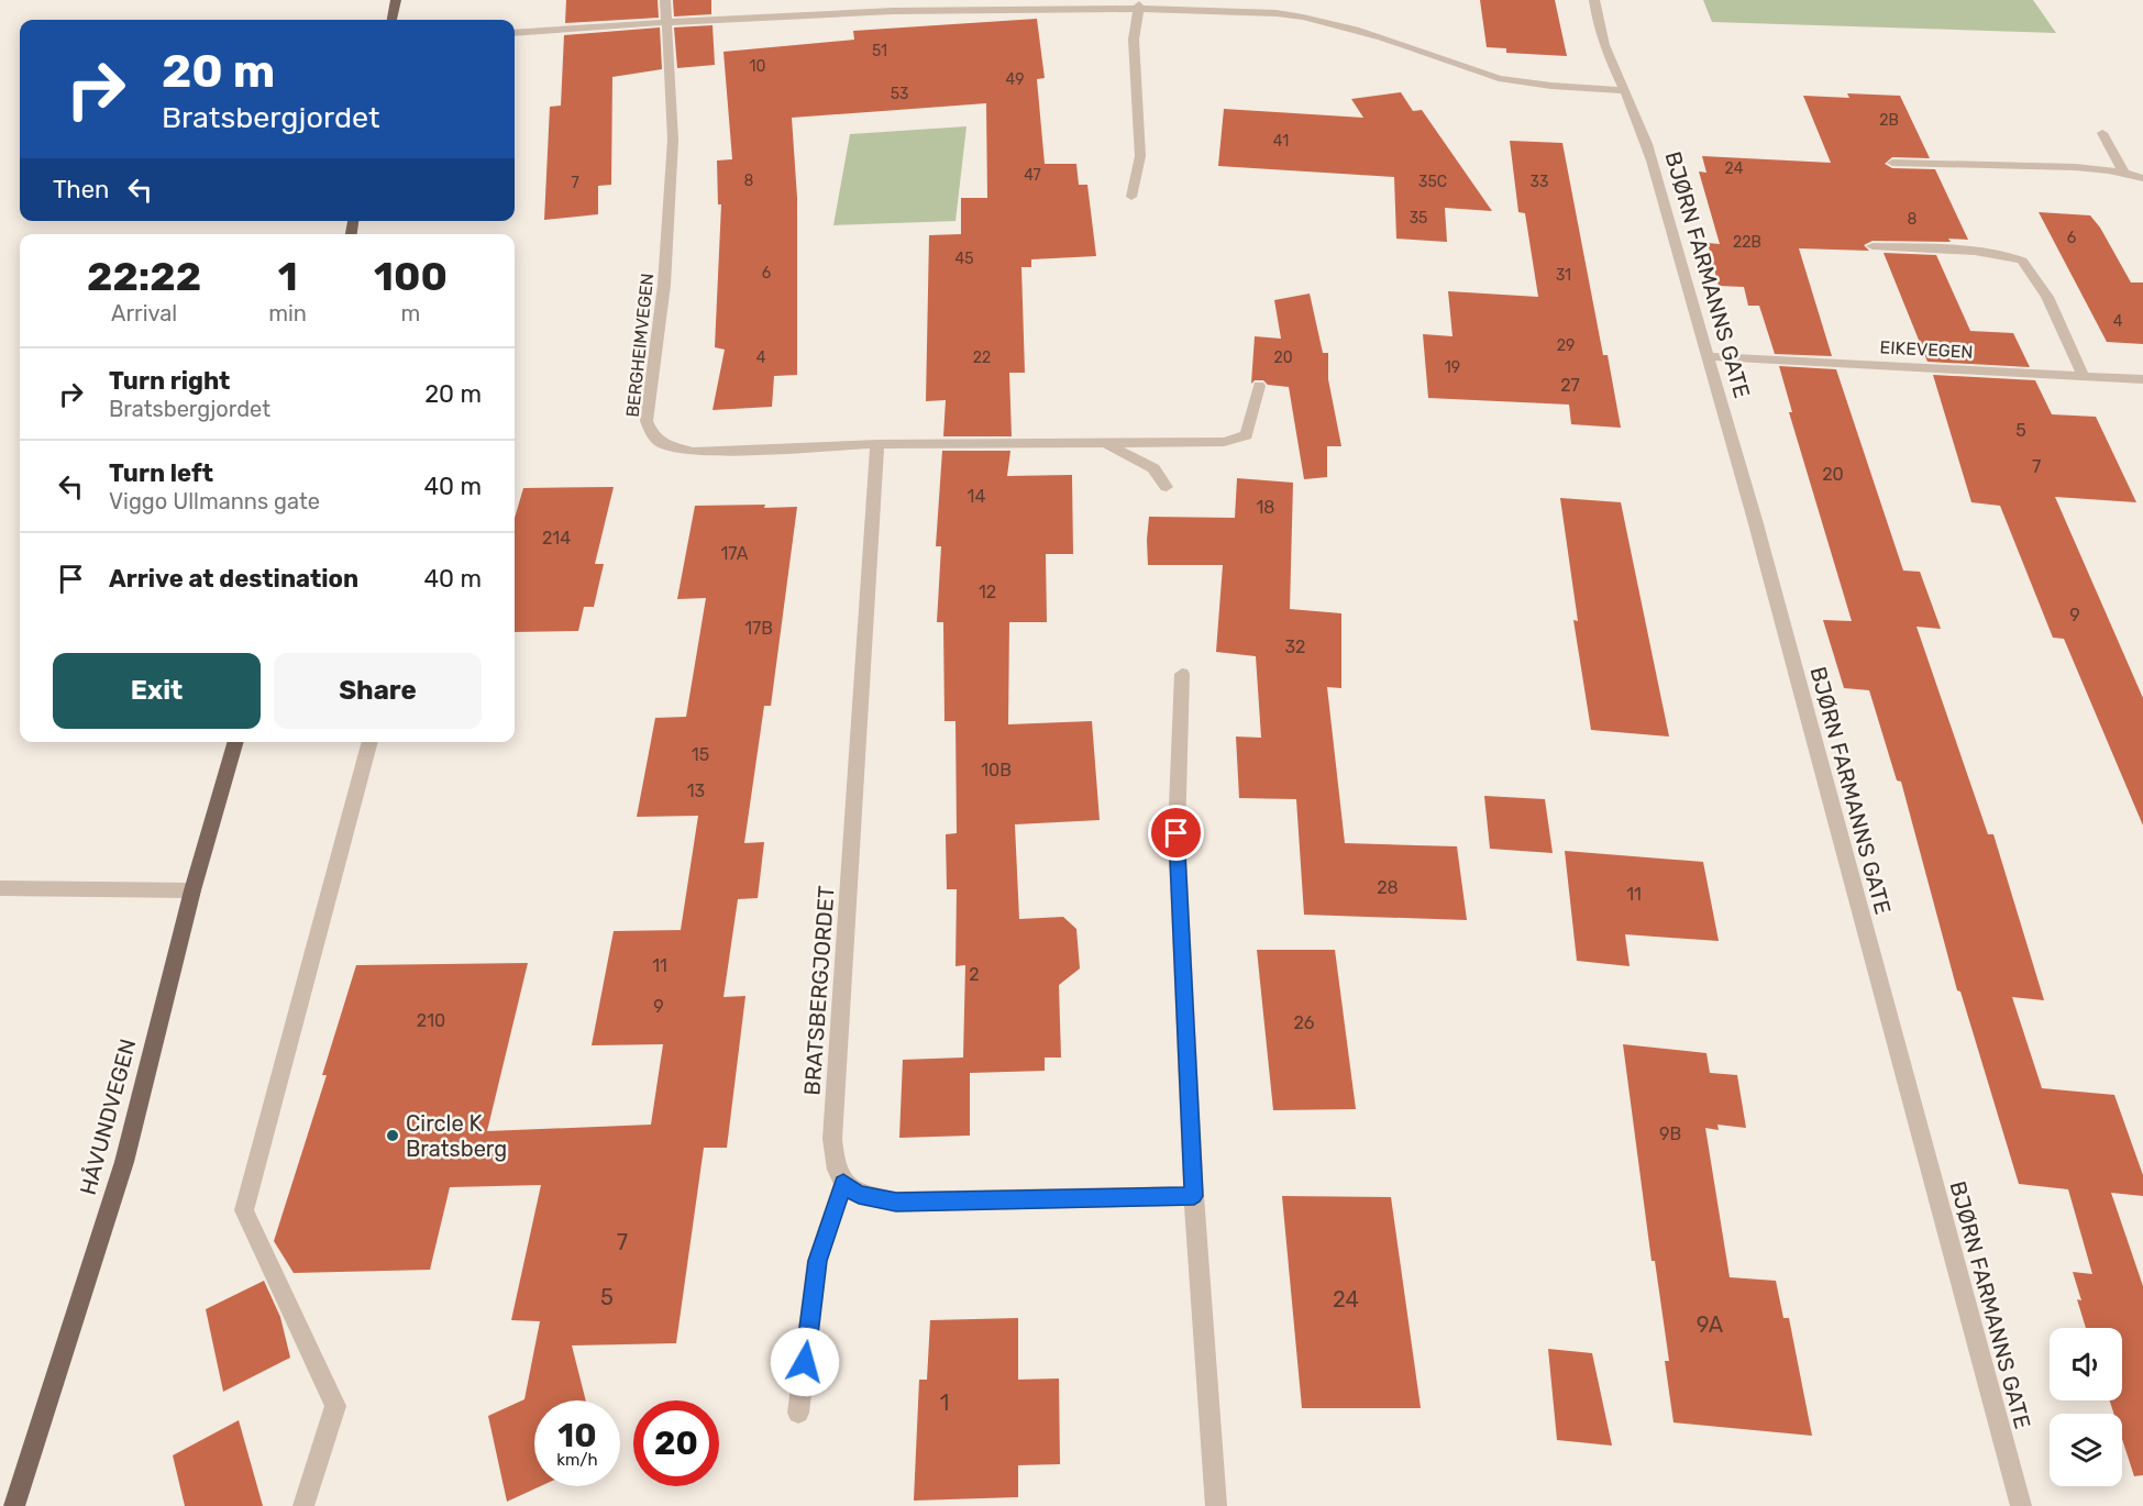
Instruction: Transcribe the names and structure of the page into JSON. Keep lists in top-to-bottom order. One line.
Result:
{"streets":{"main road":["HÅVUNDVEGEN"],"street":["BJØRN FARMANNS GATE","BERGHEIMVEGEN","EIKEVEGEN","BRATSBERGJORDET"]},"crossings":[["BJØRN FARMANNS GATE","EIKEVEGEN"],["BERGHEIMVEGEN","BRATSBERGJORDET"]],"places":["Circle K Bratsberg"],"house_numbers":["51","10","49","53","2B","41","24","47","8","35C","33","7","35","8","6","22B","45","6","31","4","29","4","22","20","19","27","5","7","20","14","18","214","17A","12","9","17B","32","15","10B","13","28","11","11","2","9","210","26","9B","7","5","24","9A","1"],"page":{"turn":["20 m","Bratsbergjordet"],"then":"Then","eta":["22:22","Arrival","1","min","100","m"],"list":[{"name":"Turn right","note":"Bratsbergjordet","value":"20 m"},{"name":"Turn left","note":"Viggo Ullmanns gate","value":"40 m"},{"name":"Arrive at destination","value":"40 m"}],"buttons":["Exit","Share"],"speed":"10 km/h","limit":"20"}}
